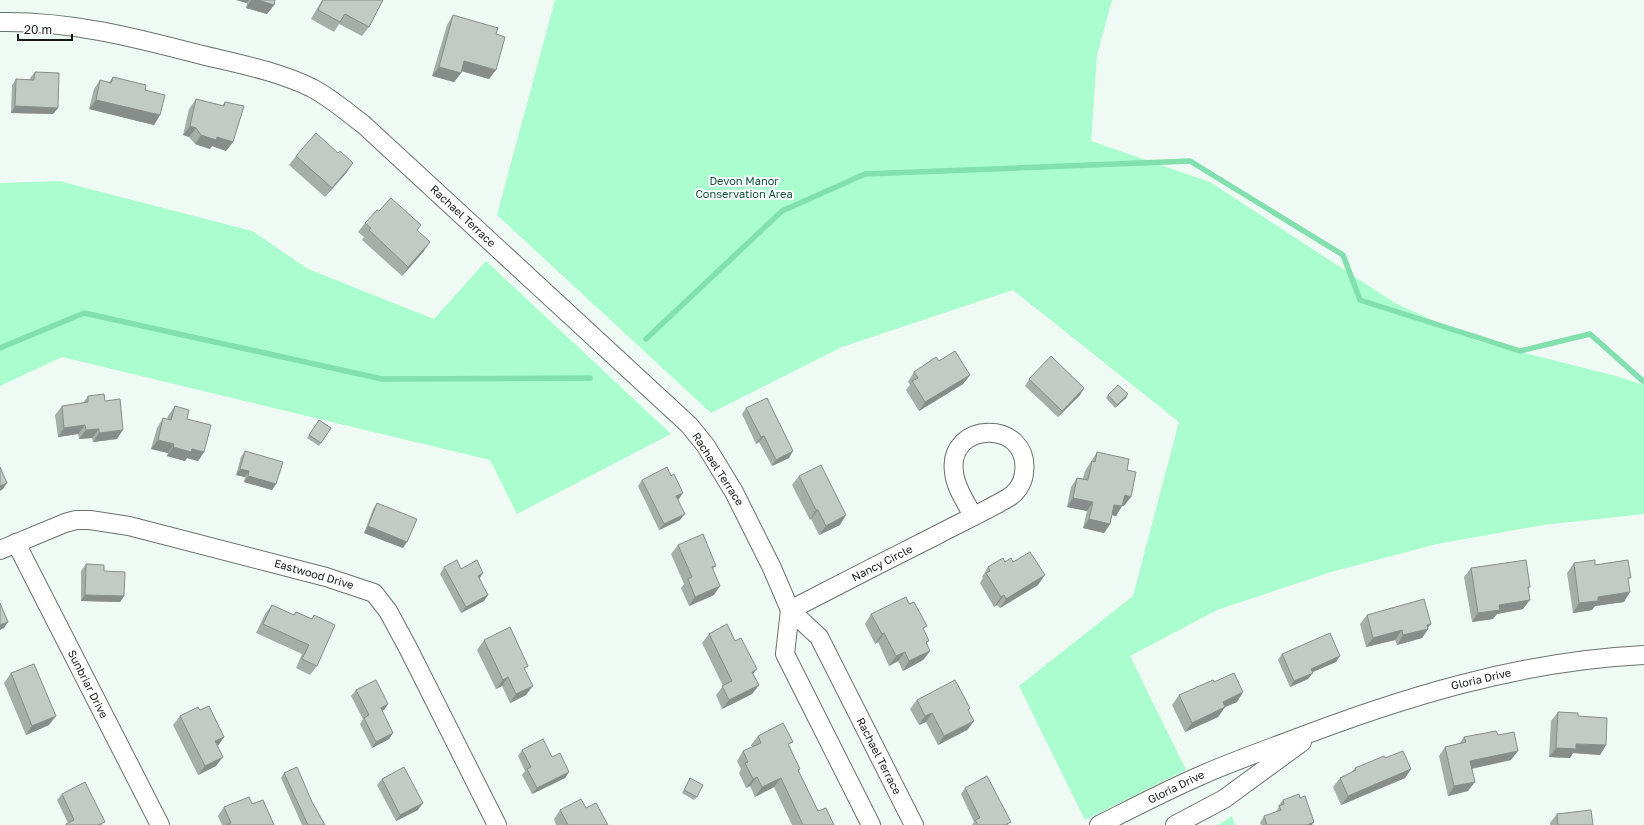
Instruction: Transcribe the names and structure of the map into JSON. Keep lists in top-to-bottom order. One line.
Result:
{"streets":{"street":["Rachael Terrace","Nancy Circle","Eastwood Drive","Gloria Drive","Sunbriar Drive"]},"crossings":[["Rachael Terrace","Nancy Circle"],["Eastwood Drive","Sunbriar Drive"]],"parks":["Devon Manor Conservation Area"],"scale_bar":"20 m"}
